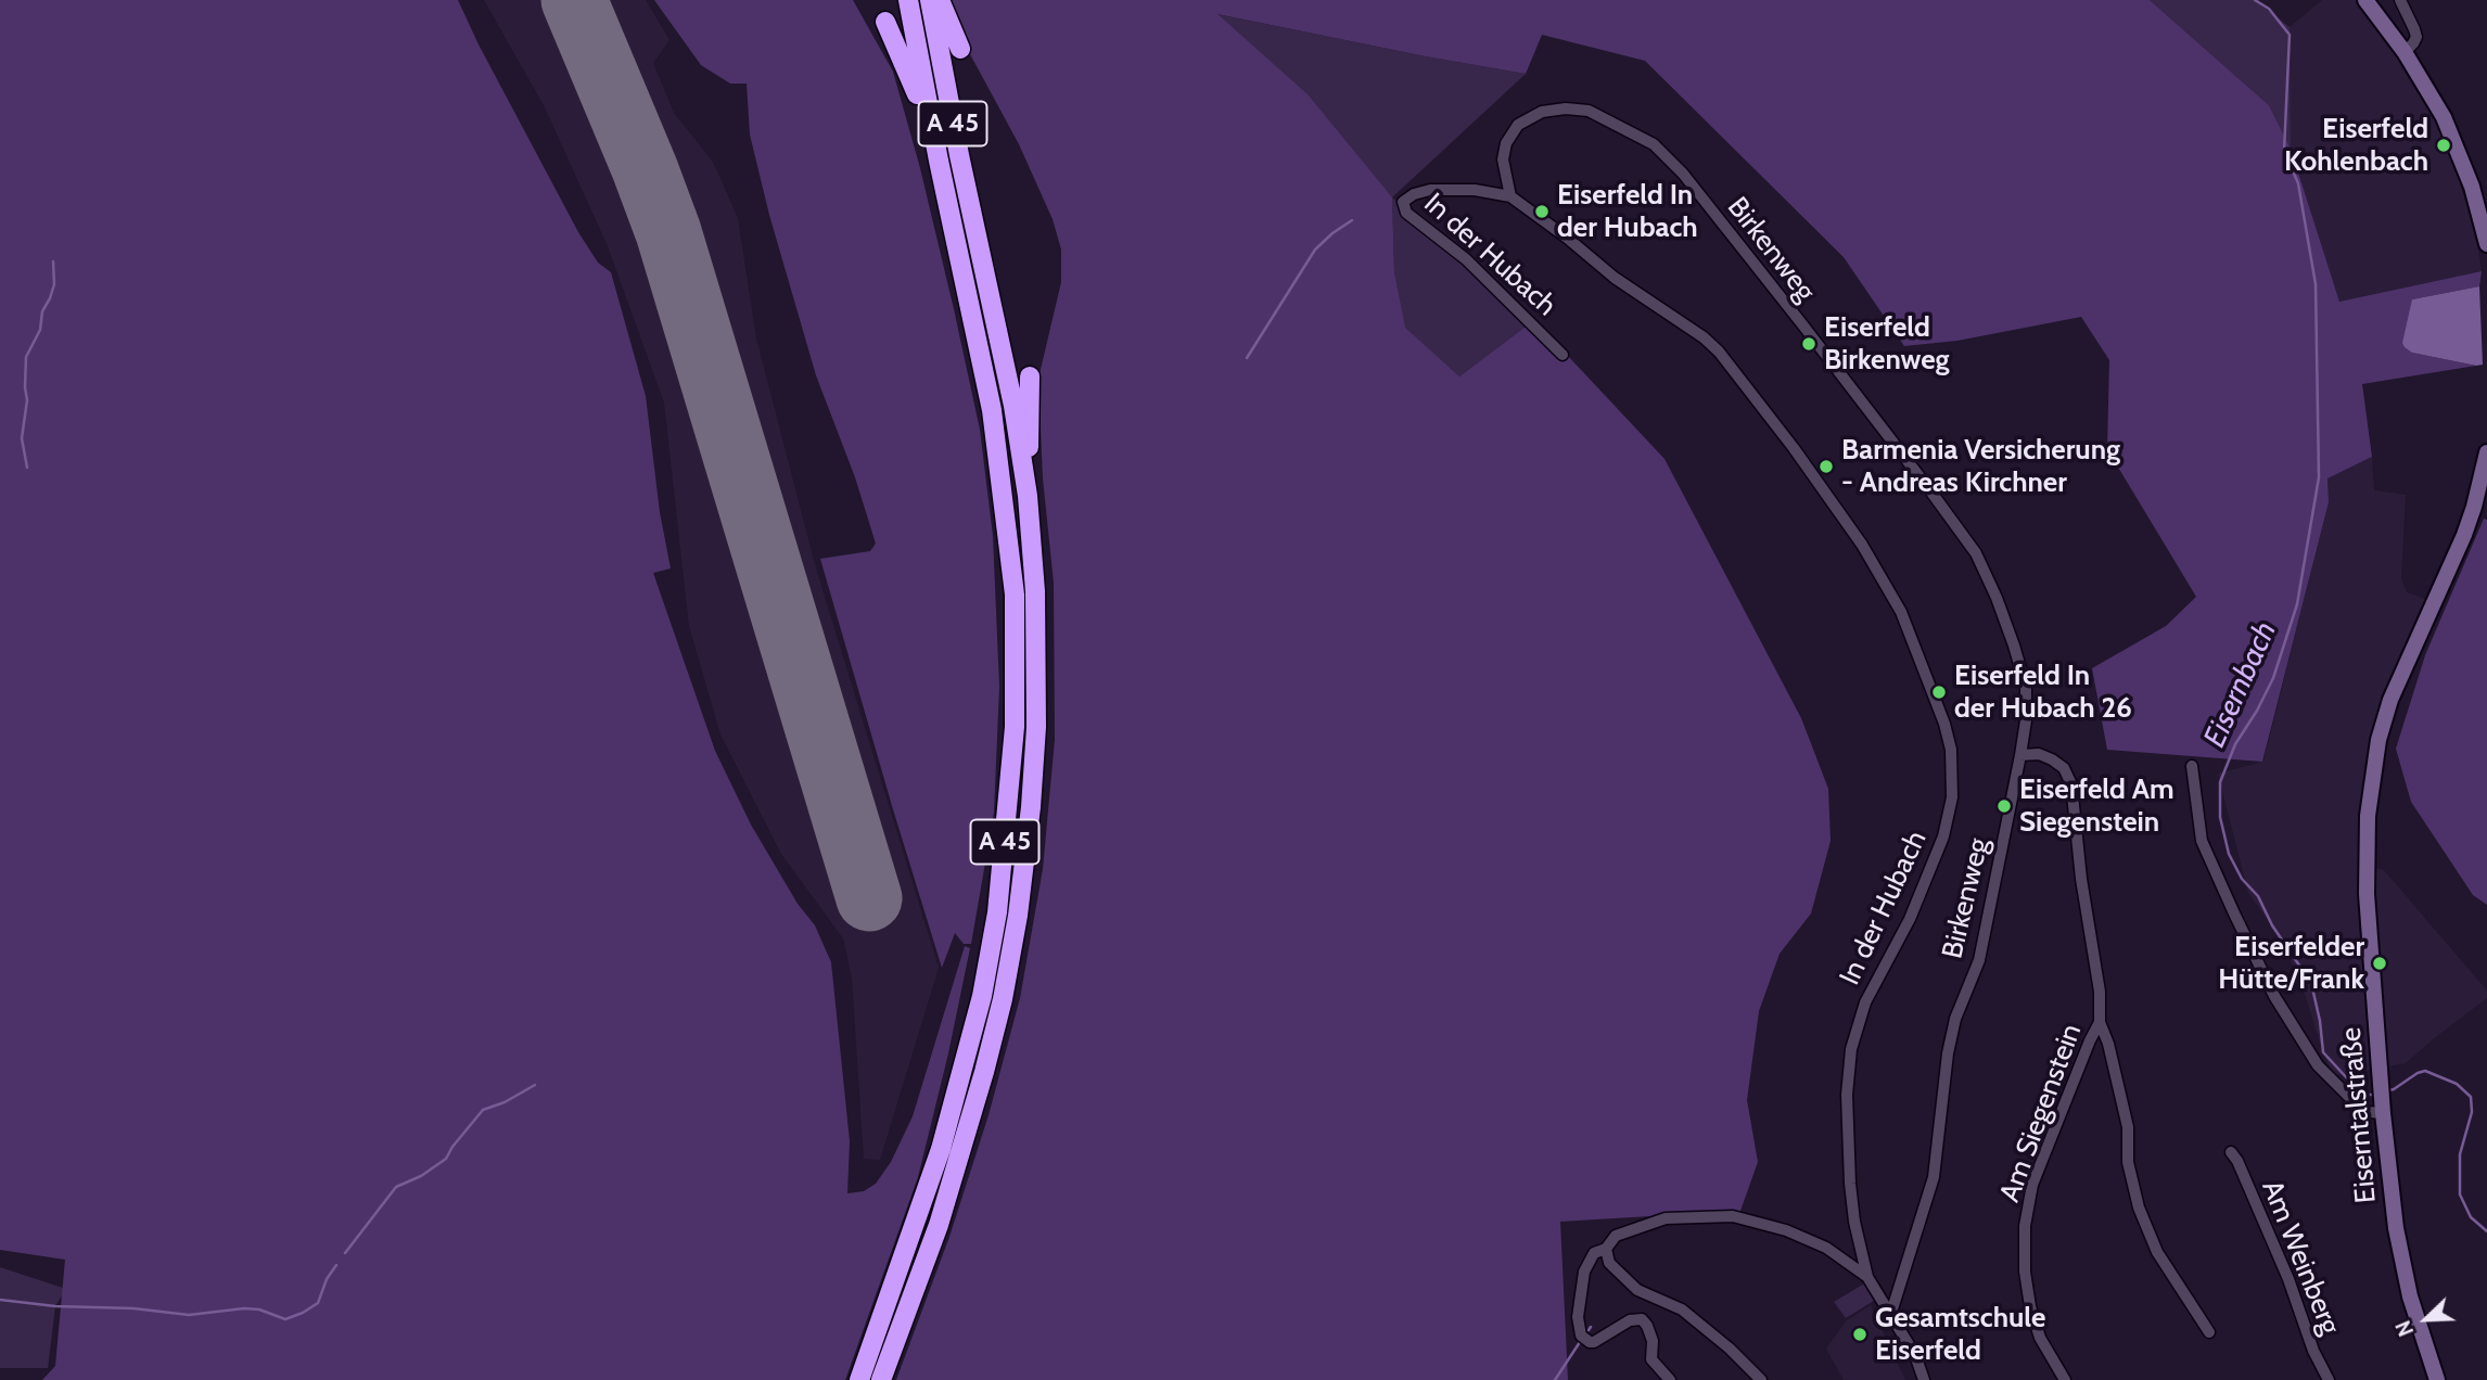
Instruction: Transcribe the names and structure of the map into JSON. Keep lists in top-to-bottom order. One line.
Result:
{"streets":{"highway":["A 45"],"main road":["Eiserntalstraße"],"street":["Birkenweg","In der Hubach","Am Siegenstein","Am Weinberg"]},"crossings":[["Birkenweg","In der Hubach"],["Birkenweg","Am Siegenstein"]],"water":["Eisernbach"],"places":["Eiserfeld Kohlenbach","Eiserfeld In der Hubach","Eiserfeld Birkenweg","Barmenia Versicherung - Andreas Kirchner","Eiserfeld In der Hubach 26","Eiserfeld Am Siegenstein","Eiserfelder Hütte/Frank","Gesamtschule Eiserfeld"],"north":"bottom left"}
